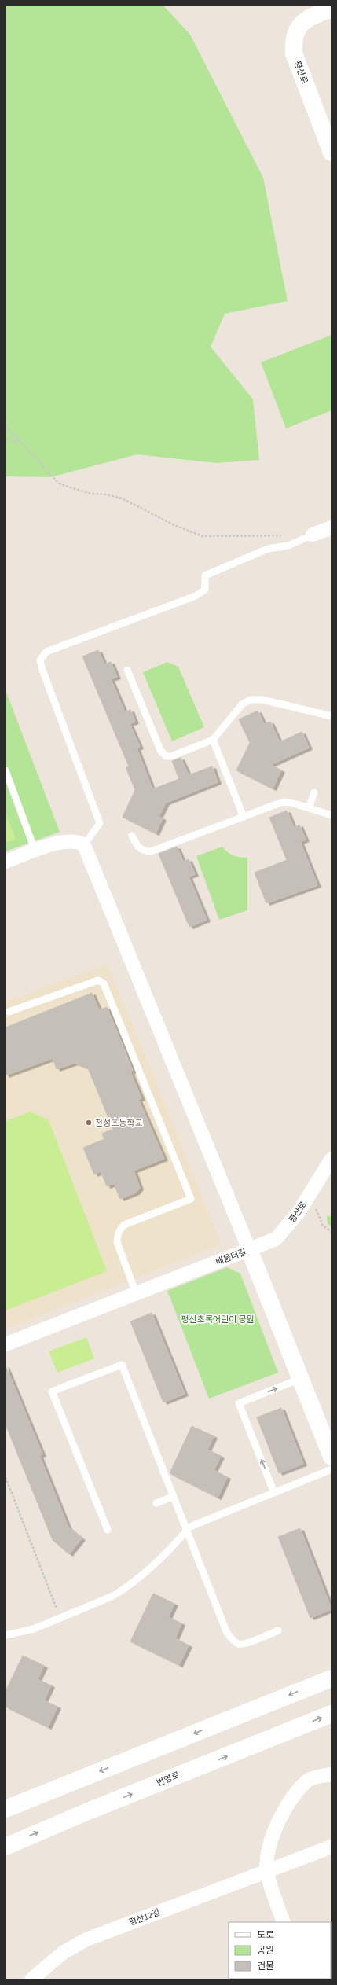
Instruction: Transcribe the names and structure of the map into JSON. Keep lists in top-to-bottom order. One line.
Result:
{"streets":{"main road":["평산로","배움터길","번영로"],"street":["평산12길"]},"crossings":[["평산로","배움터길"]],"parks":["평산초록어린이 공원"],"places":["천성초등학교"],"legend":["도로","공원","건물"]}
